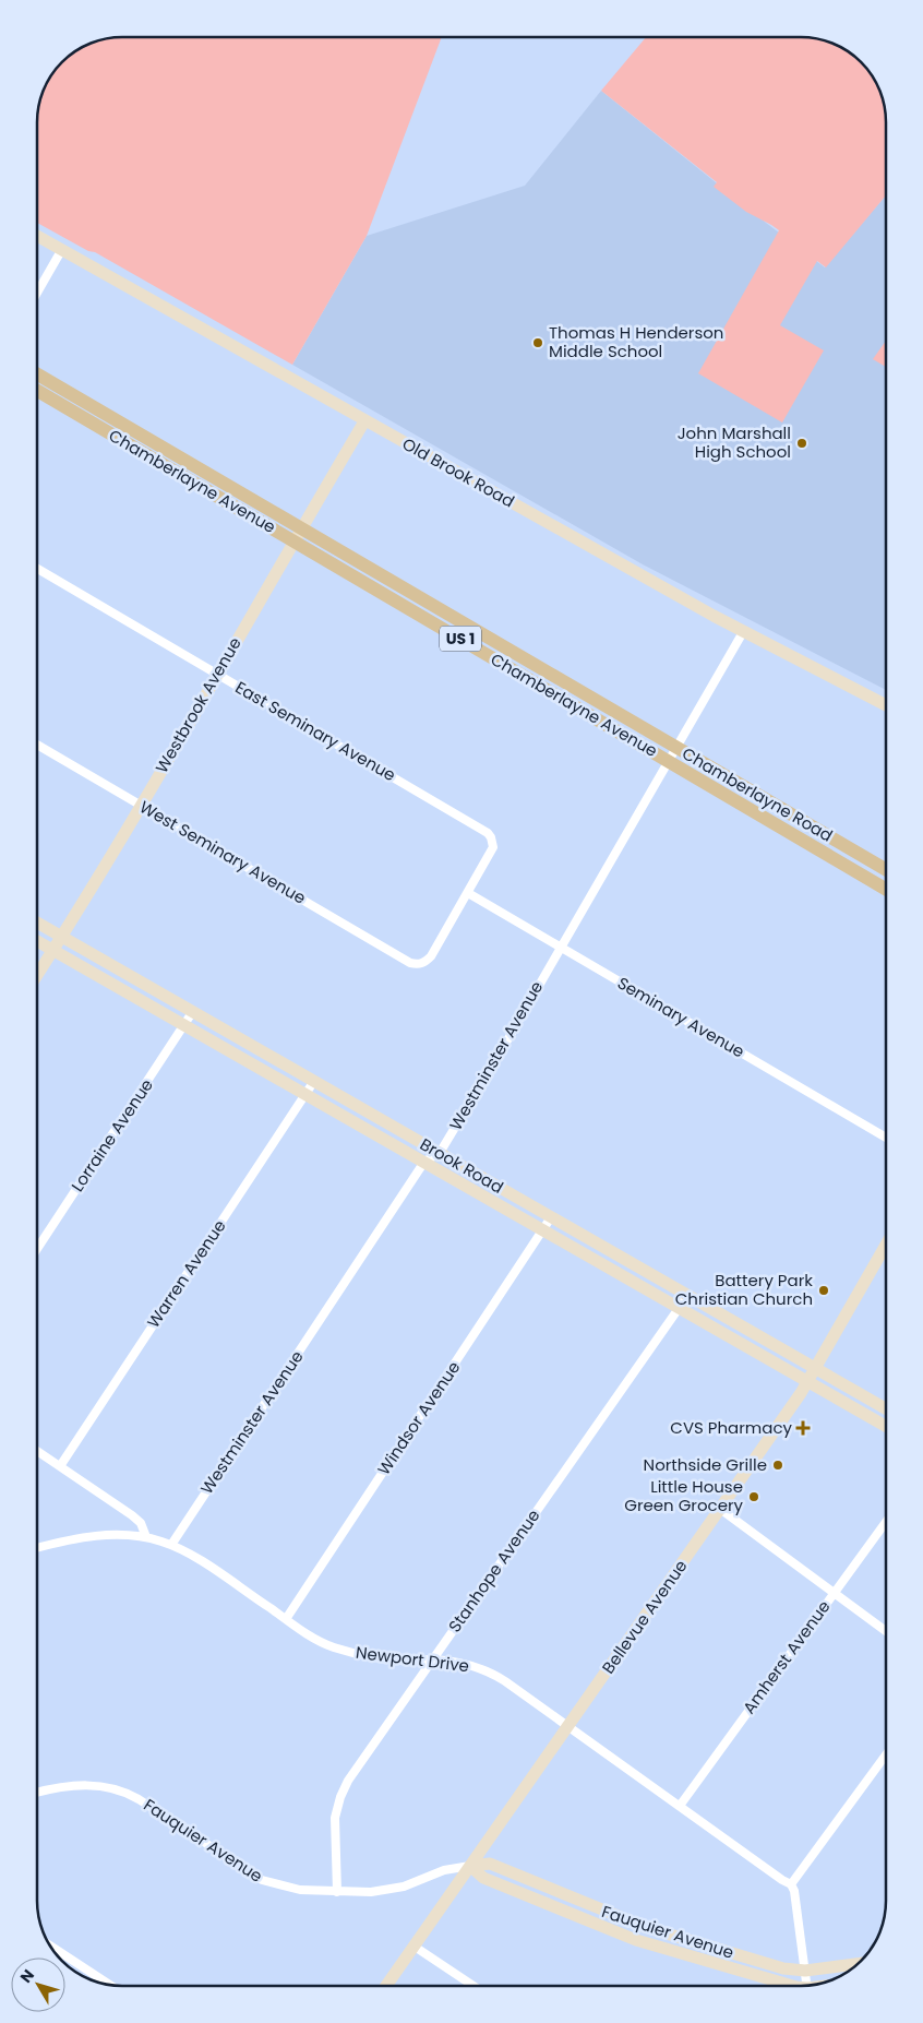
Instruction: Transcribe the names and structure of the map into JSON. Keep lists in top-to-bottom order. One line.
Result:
{"streets":{"main road":["Chamberlayne Avenue","US 1","Chamberlayne Road"],"street":["Old Brook Road","Westbrook Avenue","East Seminary Avenue","West Seminary Avenue","Seminary Avenue","Westminster Avenue","Lorraine Avenue","Brook Road","Warren Avenue","Windsor Avenue","Stanhope Avenue","Bellevue Avenue","Amherst Avenue","Newport Drive","Fauquier Avenue"]},"crossings":[["Old Brook Road","Westbrook Avenue"],["Old Brook Road","Westminster Avenue"],["Chamberlayne Avenue","Westbrook Avenue"],["Chamberlayne Avenue","Chamberlayne Road"],["Chamberlayne Avenue","Westminster Avenue"],["Westbrook Avenue","East Seminary Avenue"],["Westbrook Avenue","Chamberlayne Road"],["Westbrook Avenue","West Seminary Avenue"],["Westbrook Avenue","Brook Road"],["East Seminary Avenue","West Seminary Avenue"],["East Seminary Avenue","Seminary Avenue"],["Chamberlayne Road","Westminster Avenue"],["West Seminary Avenue","Seminary Avenue"],["Seminary Avenue","Westminster Avenue"],["Westminster Avenue","Brook Road"],["Westminster Avenue","Newport Drive"],["Lorraine Avenue","Brook Road"],["Brook Road","Warren Avenue"],["Brook Road","Windsor Avenue"],["Brook Road","Stanhope Avenue"],["Brook Road","Bellevue Avenue"],["Windsor Avenue","Newport Drive"],["Stanhope Avenue","Newport Drive"],["Stanhope Avenue","Fauquier Avenue"],["Bellevue Avenue","Newport Drive"],["Bellevue Avenue","Fauquier Avenue"],["Amherst Avenue","Newport Drive"]],"places":{"other":["Thomas H Henderson Middle School","John Marshall High School","Battery Park Christian Church","Northside Grille","Little House Green Grocery"],"health":["CVS Pharmacy"]},"north":"top left"}
